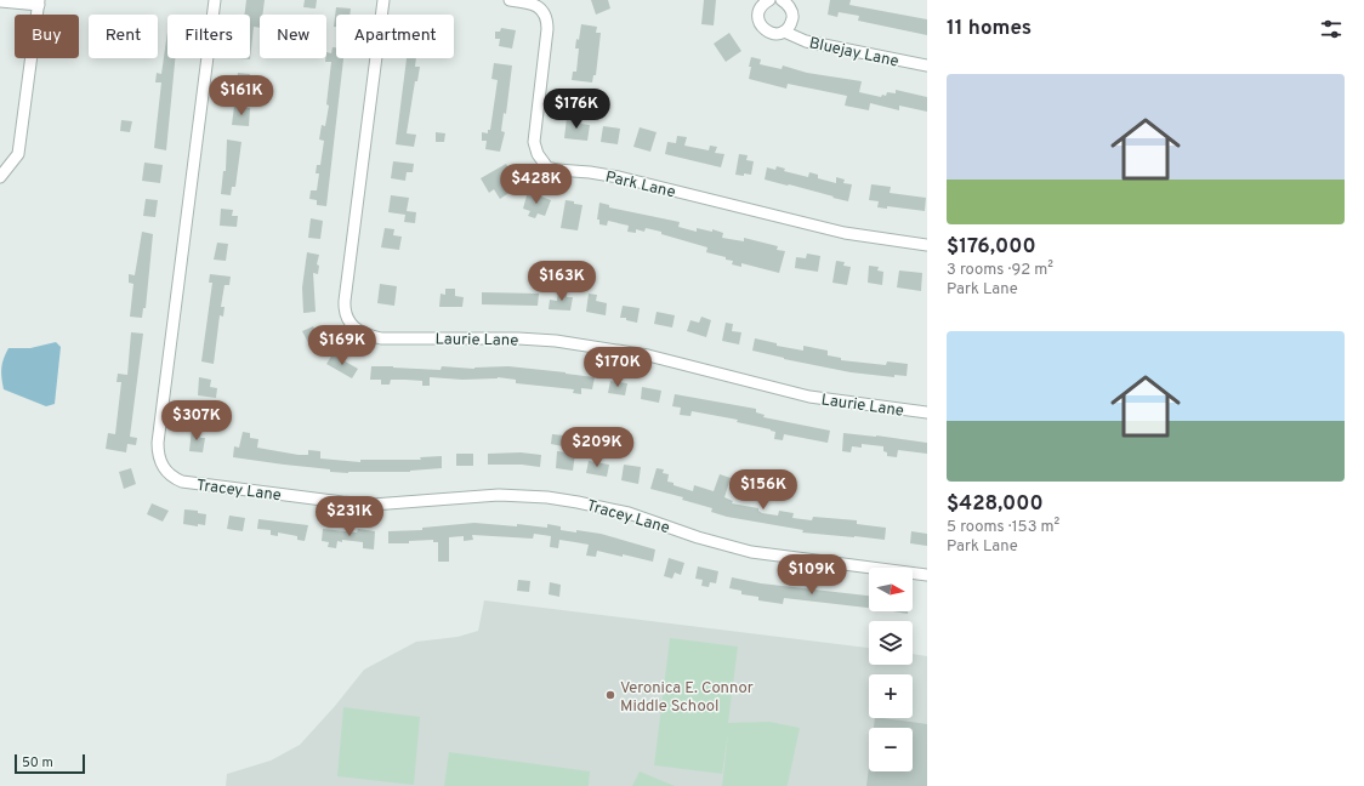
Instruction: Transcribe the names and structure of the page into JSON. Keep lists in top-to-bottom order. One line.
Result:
{"streets":{"street":["Bluejay Lane","Park Lane","Laurie Lane","Tracey Lane"]},"places":["Veronica E. Connor Middle School"],"scale_bar":"50 m","north":"right","page":{"heading":"11 homes","chip":["Buy","Rent","Filters","New","Apartment"],"list":[{"name":"$176,000","note":"3 rooms · 92 m² · Park Lane"},{"name":"$428,000","note":"5 rooms · 153 m² · Park Lane"}],"price":["$161K","$176K","$428K","$163K","$169K","$170K","$307K","$209K","$156K","$231K","$109K"],"map_buttons":["+","−"],"scale":"50 m"}}
